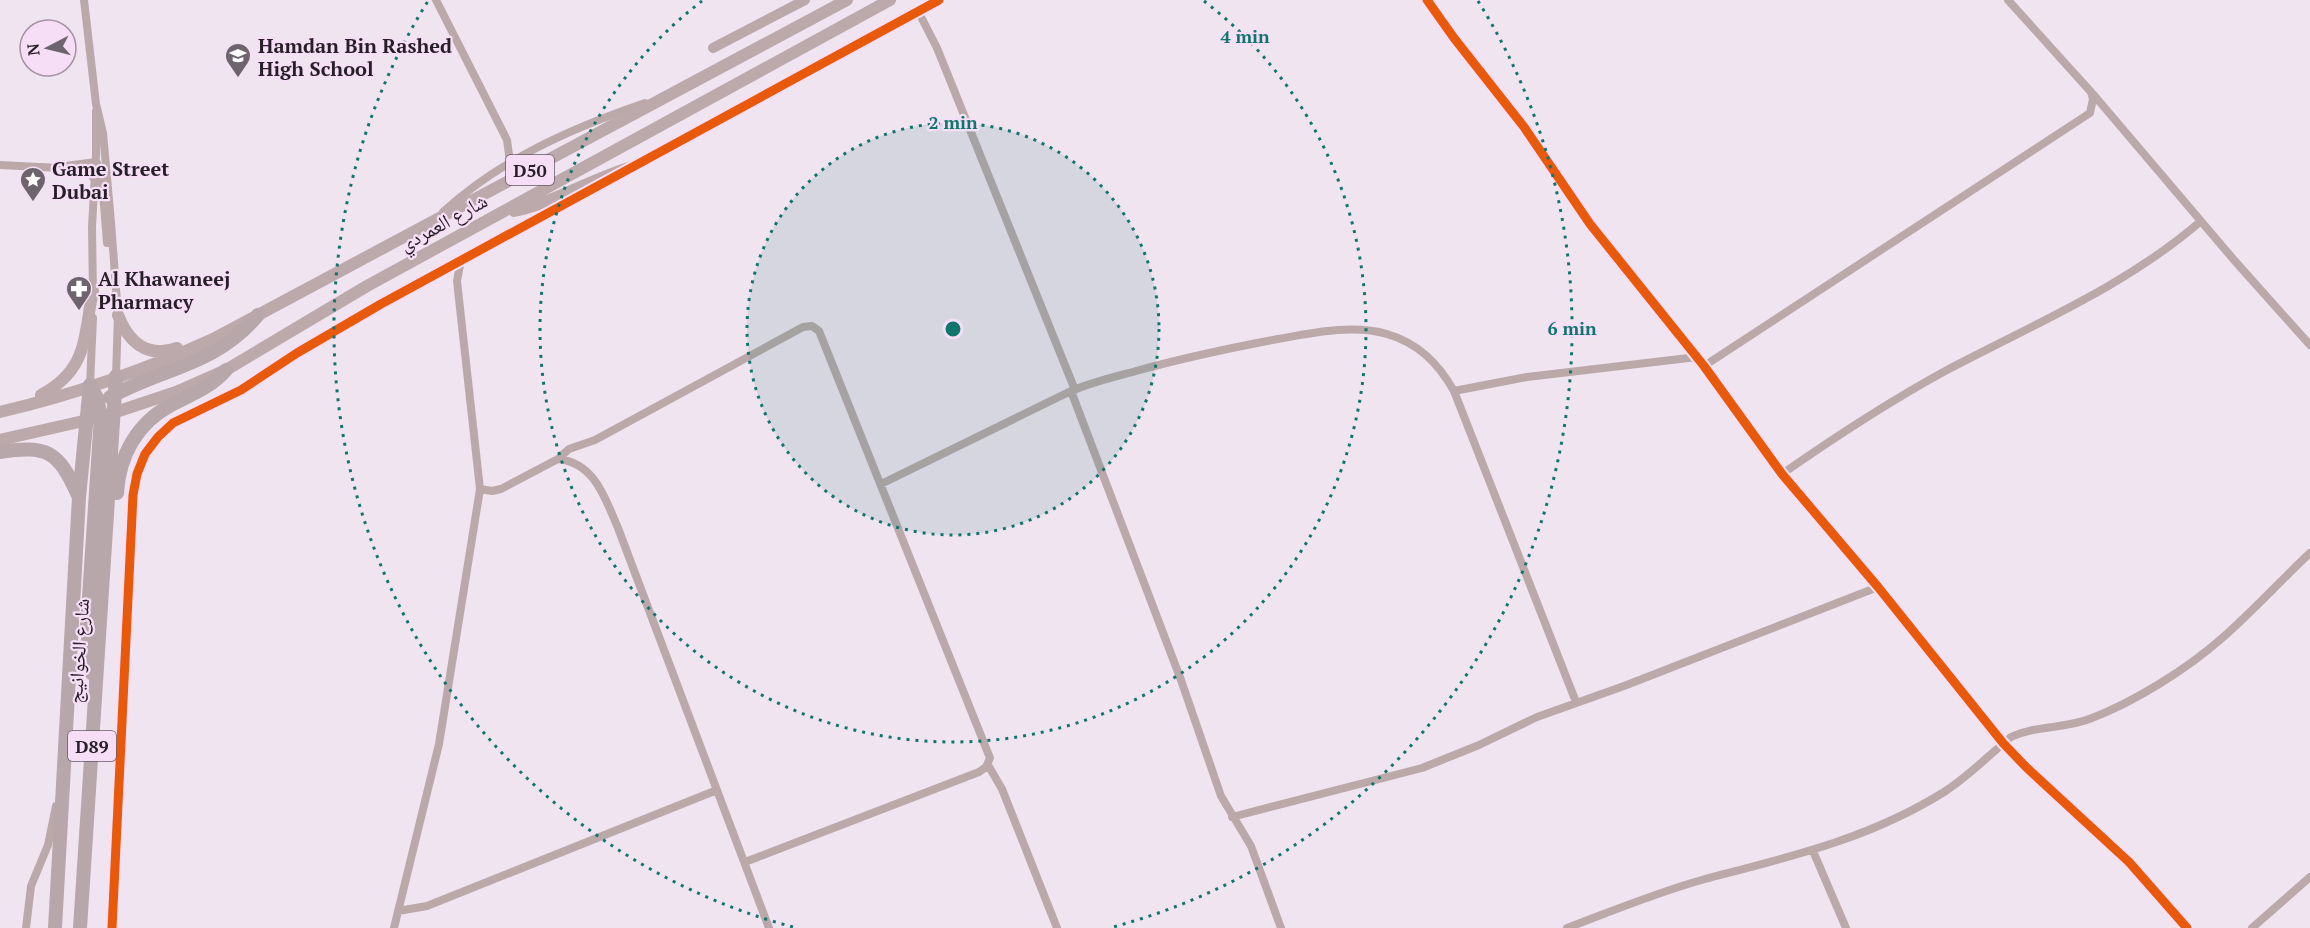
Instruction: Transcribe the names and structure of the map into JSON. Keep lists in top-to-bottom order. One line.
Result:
{"streets":{"highway":["شارع الخوانيج","D89"],"main road":["D50","شارع العمردي"]},"crossings":[["شارع العمردي","شارع الخوانيج"]],"places":{"school or university":["Hamdan Bin Rashed High School"],"place":["Game Street Dubai"],"pharmacy":["Al Khawaneej Pharmacy"]},"north":"left","rings":["4 min","2 min","6 min"]}
